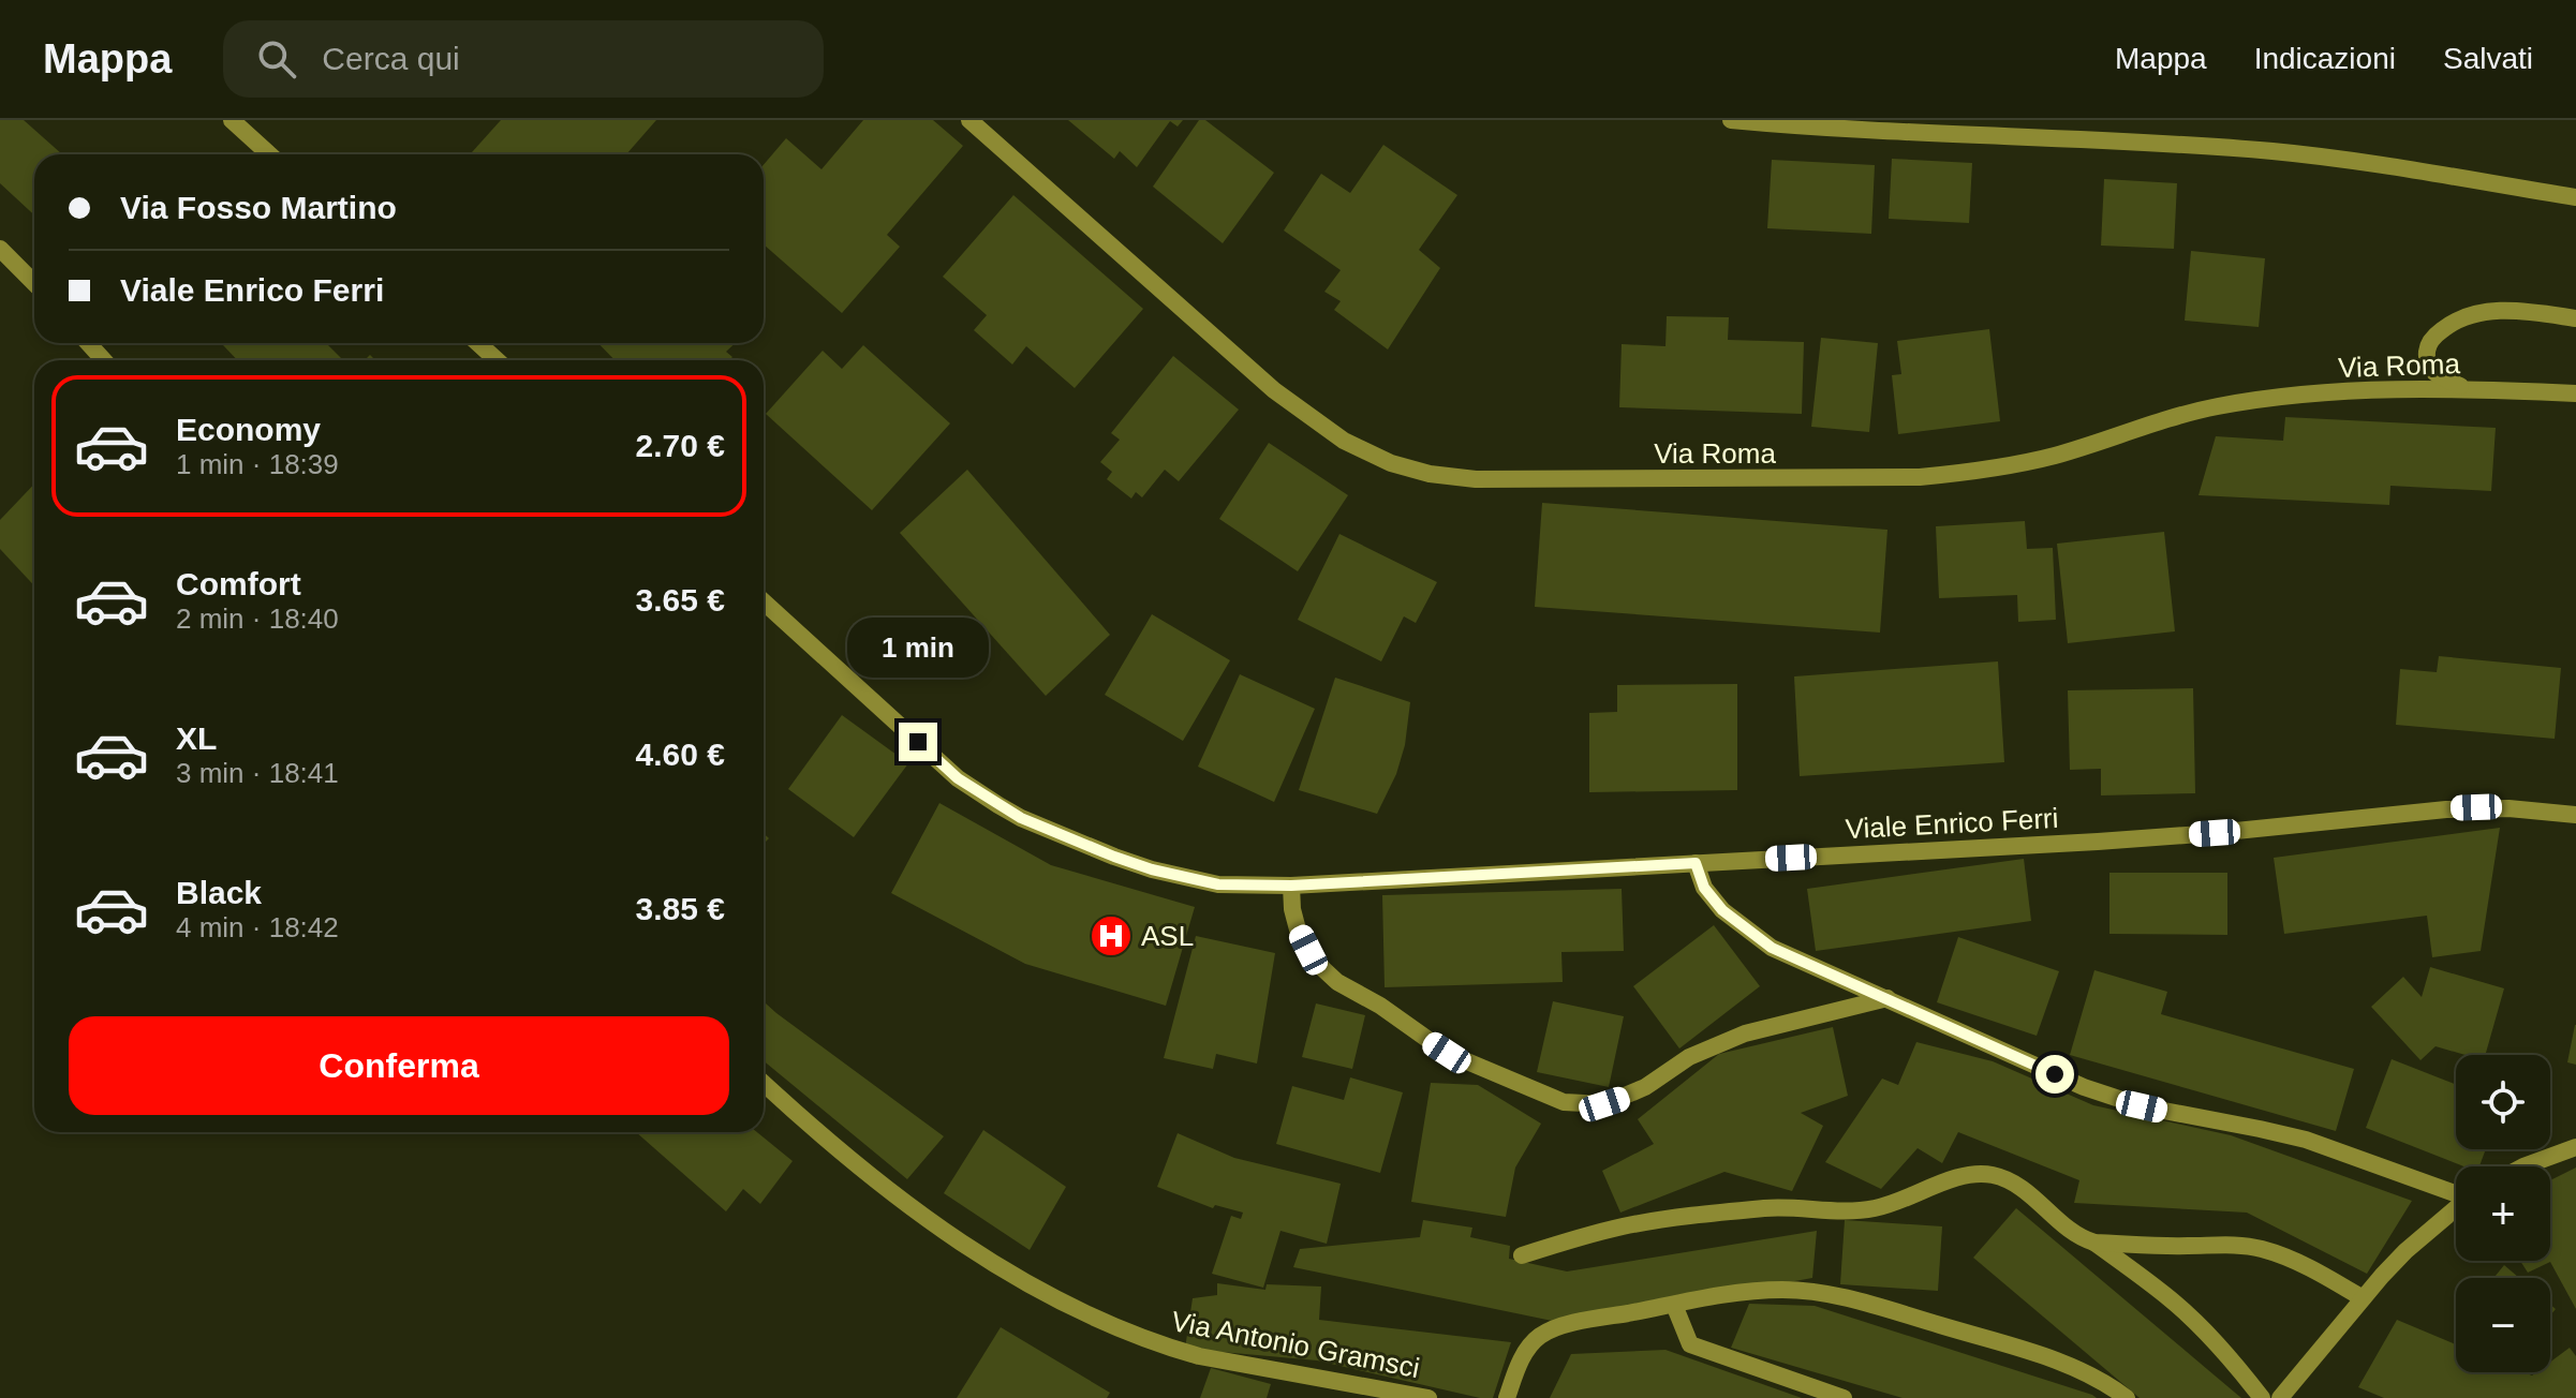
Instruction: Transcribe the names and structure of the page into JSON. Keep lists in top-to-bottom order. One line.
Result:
{"streets":{"street":["Via Roma","Viale Enrico Ferri","Via Antonio Gramsci"]},"places":{"hospital":["ASL"]},"page":{"header":"Mappa","search":"Cerca qui","nav":["Mappa","Indicazioni","Salvati"],"banner":["Via Fosso Martino","Viale Enrico Ferri"],"list":[{"name":"Economy","note":"1 min · 18:39","value":"2.70 €"},{"name":"Comfort","note":"2 min · 18:40","value":"3.65 €"},{"name":"XL","note":"3 min · 18:41","value":"4.60 €"},{"name":"Black","note":"4 min · 18:42","value":"3.85 €"}],"bubble":"1 min","buttons":"Conferma","map_buttons":["+","−"]}}
